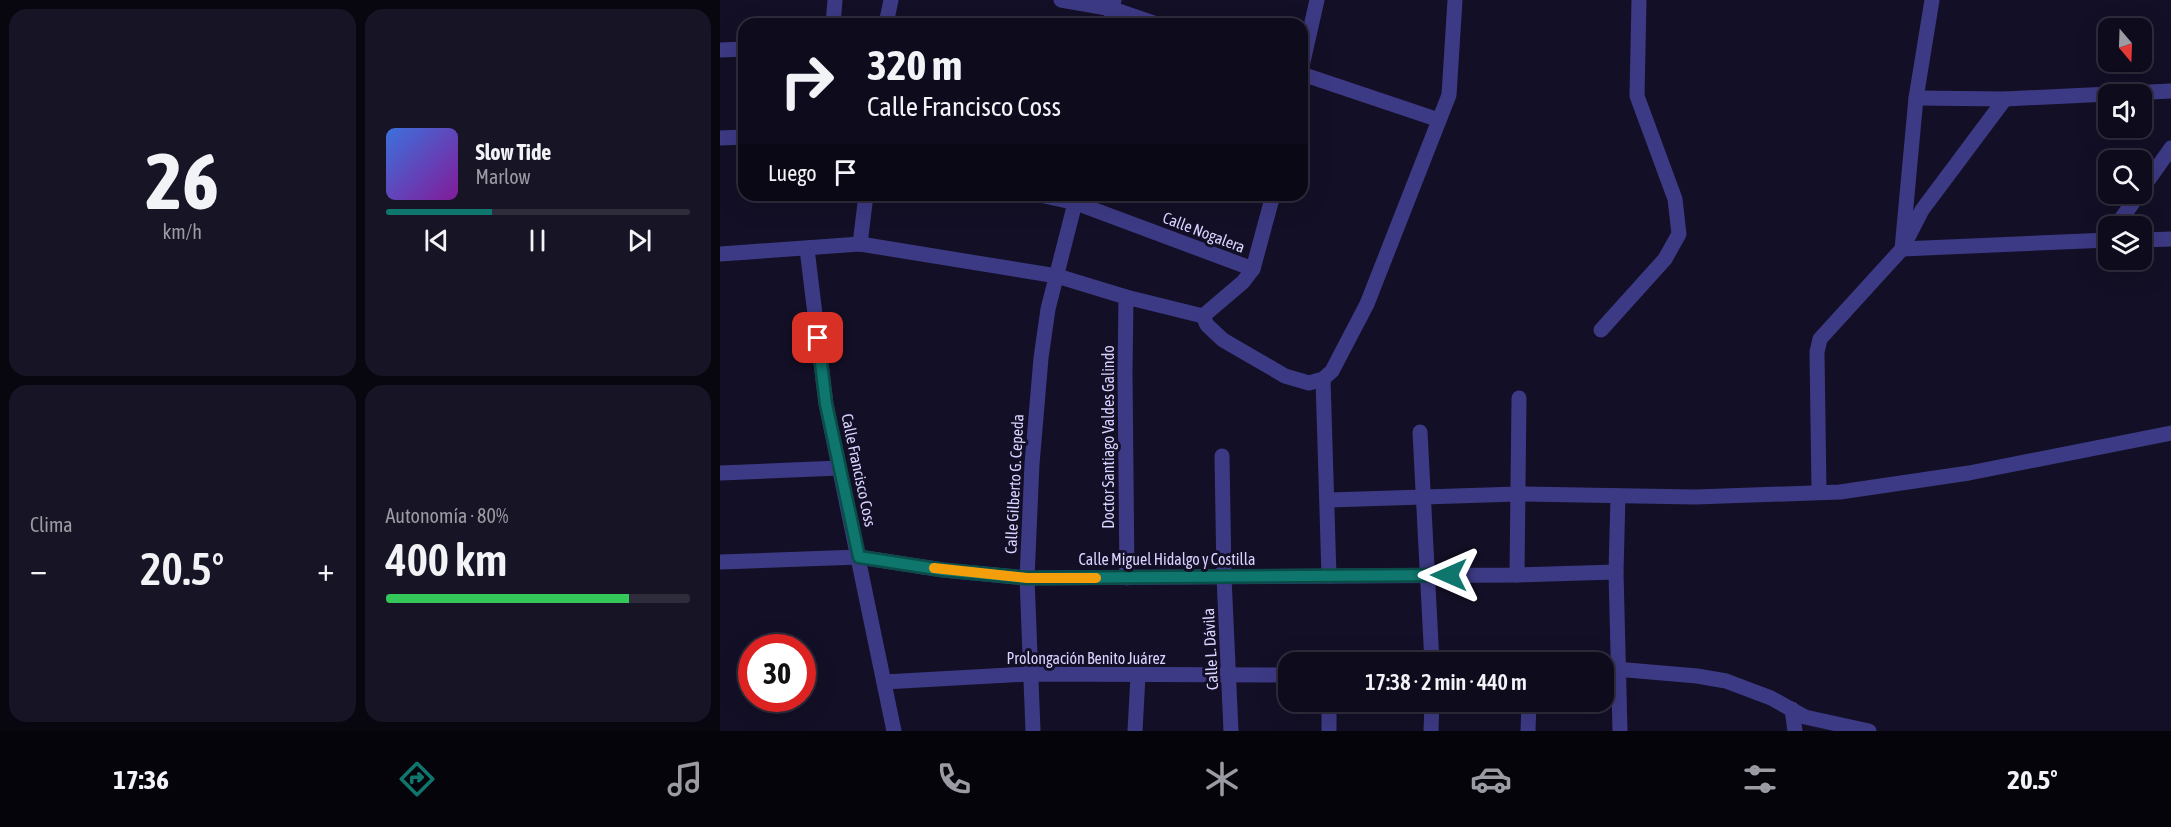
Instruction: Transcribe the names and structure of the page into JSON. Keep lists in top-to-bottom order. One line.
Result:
{"streets":{"street":["Calle Nogalera","Doctor Santiago Valdes Galindo","Calle Francisco Coss","Calle Gilberto G. Cepeda","Calle Miguel Hidalgo y Costilla","Calle L. Dávila","Prolongación Benito Juárez"]},"crossings":[["Doctor Santiago Valdes Galindo","Calle Miguel Hidalgo y Costilla"],["Calle Francisco Coss","Calle Miguel Hidalgo y Costilla"],["Calle Francisco Coss","Prolongación Benito Juárez"],["Calle Gilberto G. Cepeda","Calle Miguel Hidalgo y Costilla"],["Calle Gilberto G. Cepeda","Prolongación Benito Juárez"],["Calle Miguel Hidalgo y Costilla","Calle L. Dávila"],["Calle L. Dávila","Prolongación Benito Juárez"]],"north":"bottom","page":{"tile":[["26","km/h"],"Clima",["Autonomía · 80%","400 km"]],"turn":["320 m","Calle Francisco Coss"],"song":["Slow Tide","Marlow"],"then":"Luego","heat":["−","20.5°","+"],"limit":"30","trip":"17:38 · 2 min · 440 m","tabs":["17:36","20.5°"]}}
